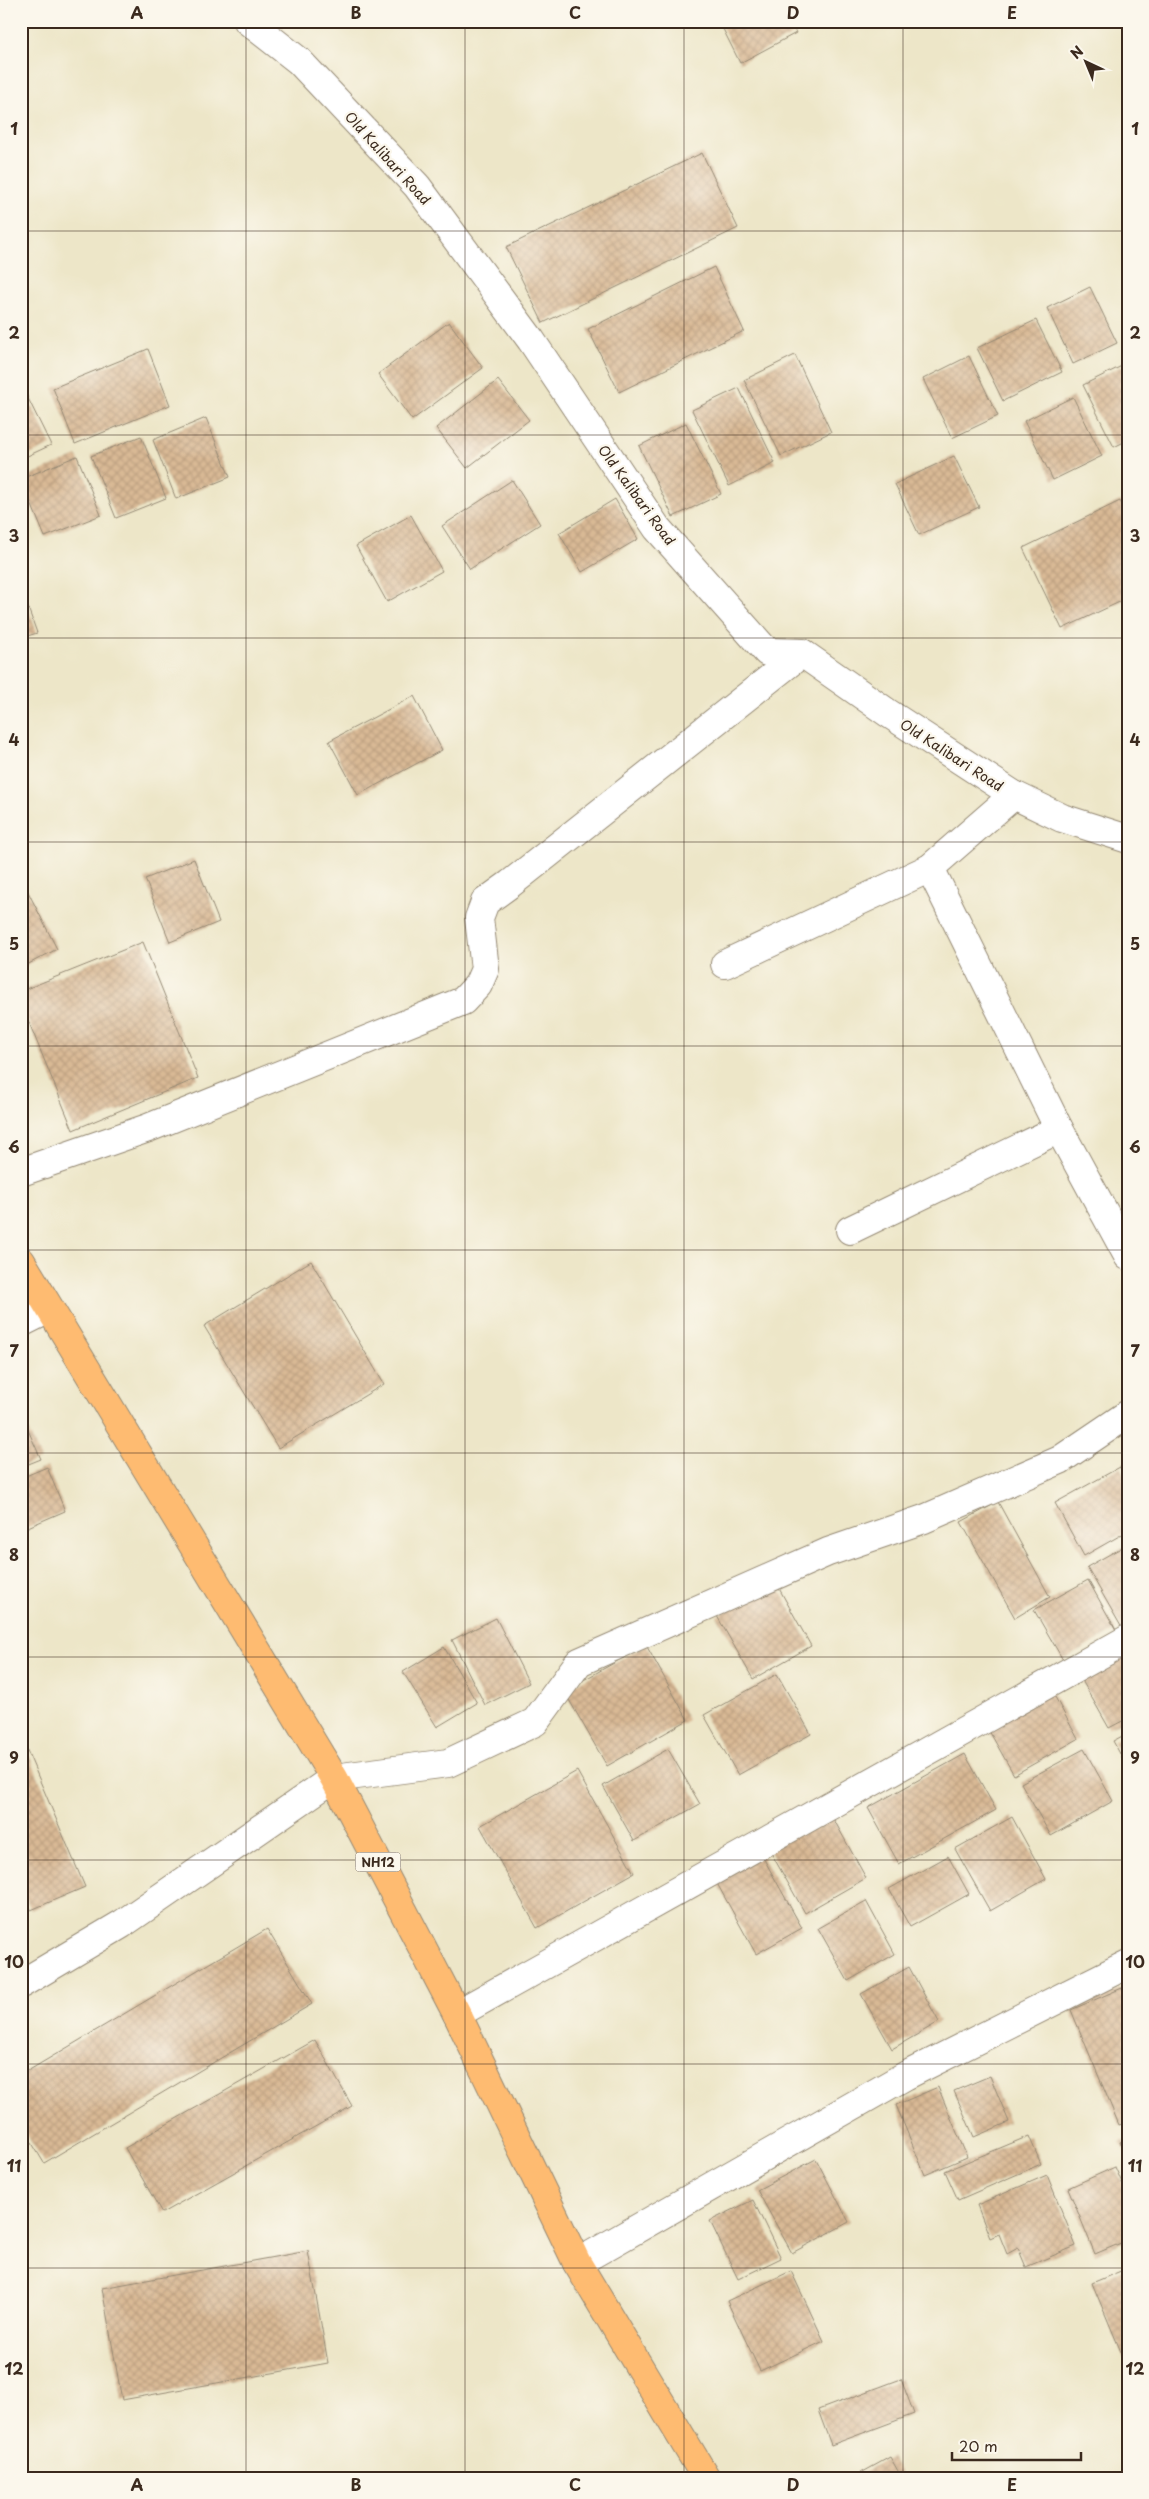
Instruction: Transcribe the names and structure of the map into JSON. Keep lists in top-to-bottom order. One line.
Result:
{"streets":{"highway":["NH12"],"street":["Old Kalibari Road"]},"scale_bar":"20 m","north":"top left","grid":{"columns":["A","B","C","D","E"],"rows":["1","2","3","4","5","6","7","8","9","10","11","12"]}}
